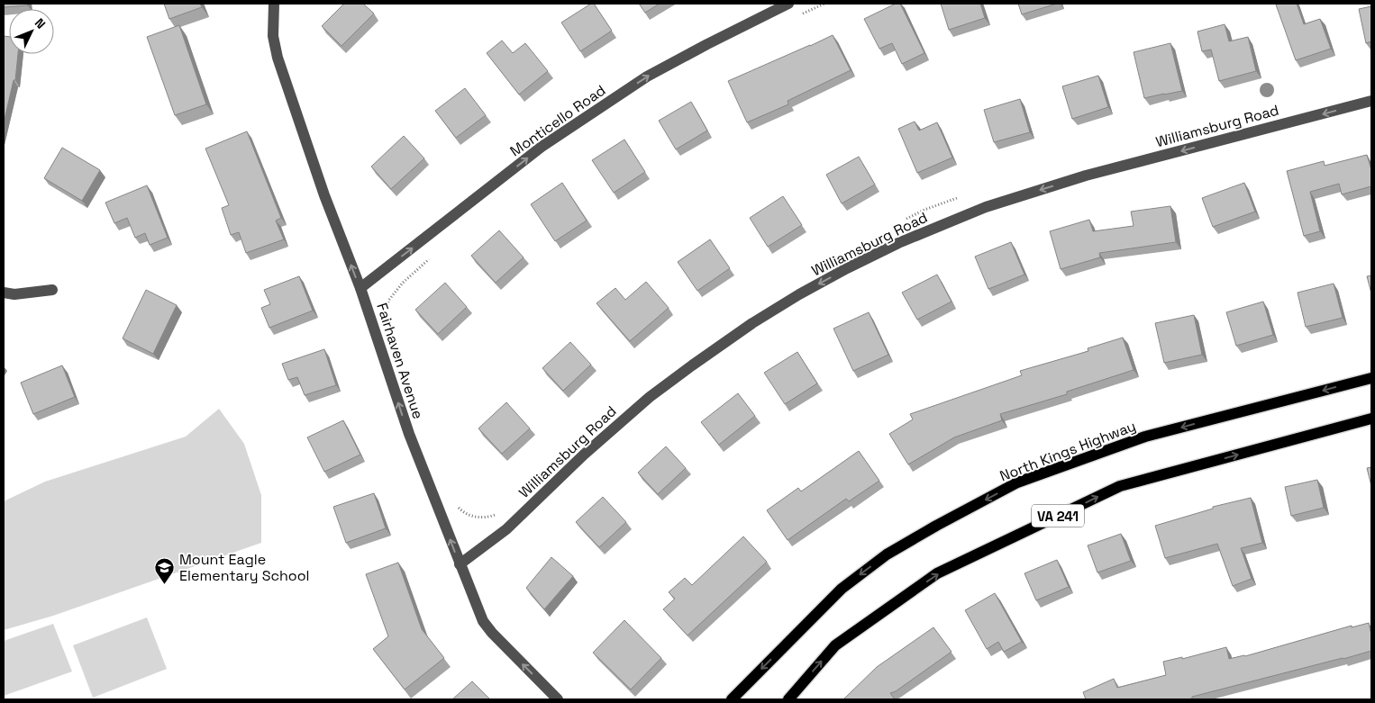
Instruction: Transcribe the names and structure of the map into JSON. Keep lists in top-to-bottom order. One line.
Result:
{"streets":{"main road":["North Kings Highway","VA 241"],"street":["Monticello Road","Williamsburg Road","Fairhaven Avenue"]},"crossings":[["Monticello Road","Fairhaven Avenue"],["Williamsburg Road","Fairhaven Avenue"]],"one_way":["Monticello Road","Williamsburg Road","Fairhaven Avenue"],"places":{"school or university":["Mount Eagle Elementary School"]},"north":"top right"}
